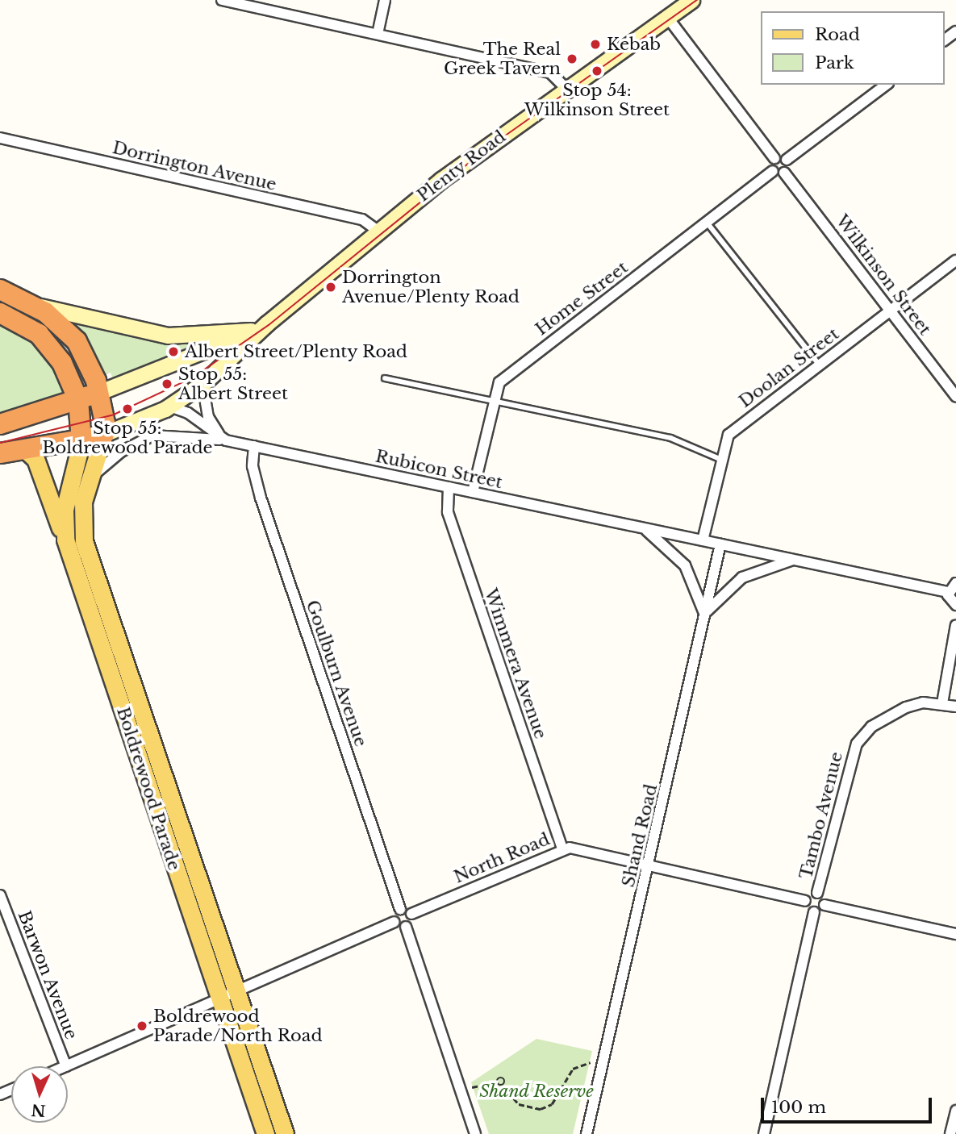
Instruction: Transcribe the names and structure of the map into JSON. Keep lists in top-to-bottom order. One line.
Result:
{"streets":{"highway":["Plenty Road"],"main road":["Boldrewood Parade"],"street":["Dorrington Avenue","Wilkinson Street","Home Street","Doolan Street","Rubicon Street","Wimmera Avenue","Goulburn Avenue","Tambo Avenue","Shand Road","North Road","Barwon Avenue"]},"crossings":[["Dorrington Avenue","Plenty Road"],["Plenty Road","Rubicon Street"],["Plenty Road","Boldrewood Parade"],["Wilkinson Street","Doolan Street"],["Home Street","Rubicon Street"],["Doolan Street","Rubicon Street"],["Rubicon Street","Wimmera Avenue"],["Rubicon Street","Goulburn Avenue"],["Rubicon Street","Boldrewood Parade"],["Rubicon Street","Shand Road"],["Wimmera Avenue","North Road"],["Shand Road","North Road"]],"parks":["Shand Reserve"],"places":["Kebab","The Real Greek Tavern","Stop 54: Wilkinson Street","Dorrington Avenue/Plenty Road","Albert Street/Plenty Road","Stop 55: Albert Street","Stop 55: Boldrewood Parade","Boldrewood Parade/North Road"],"legend":["Road","Park"],"scale_bar":"100 m","north":"bottom"}
